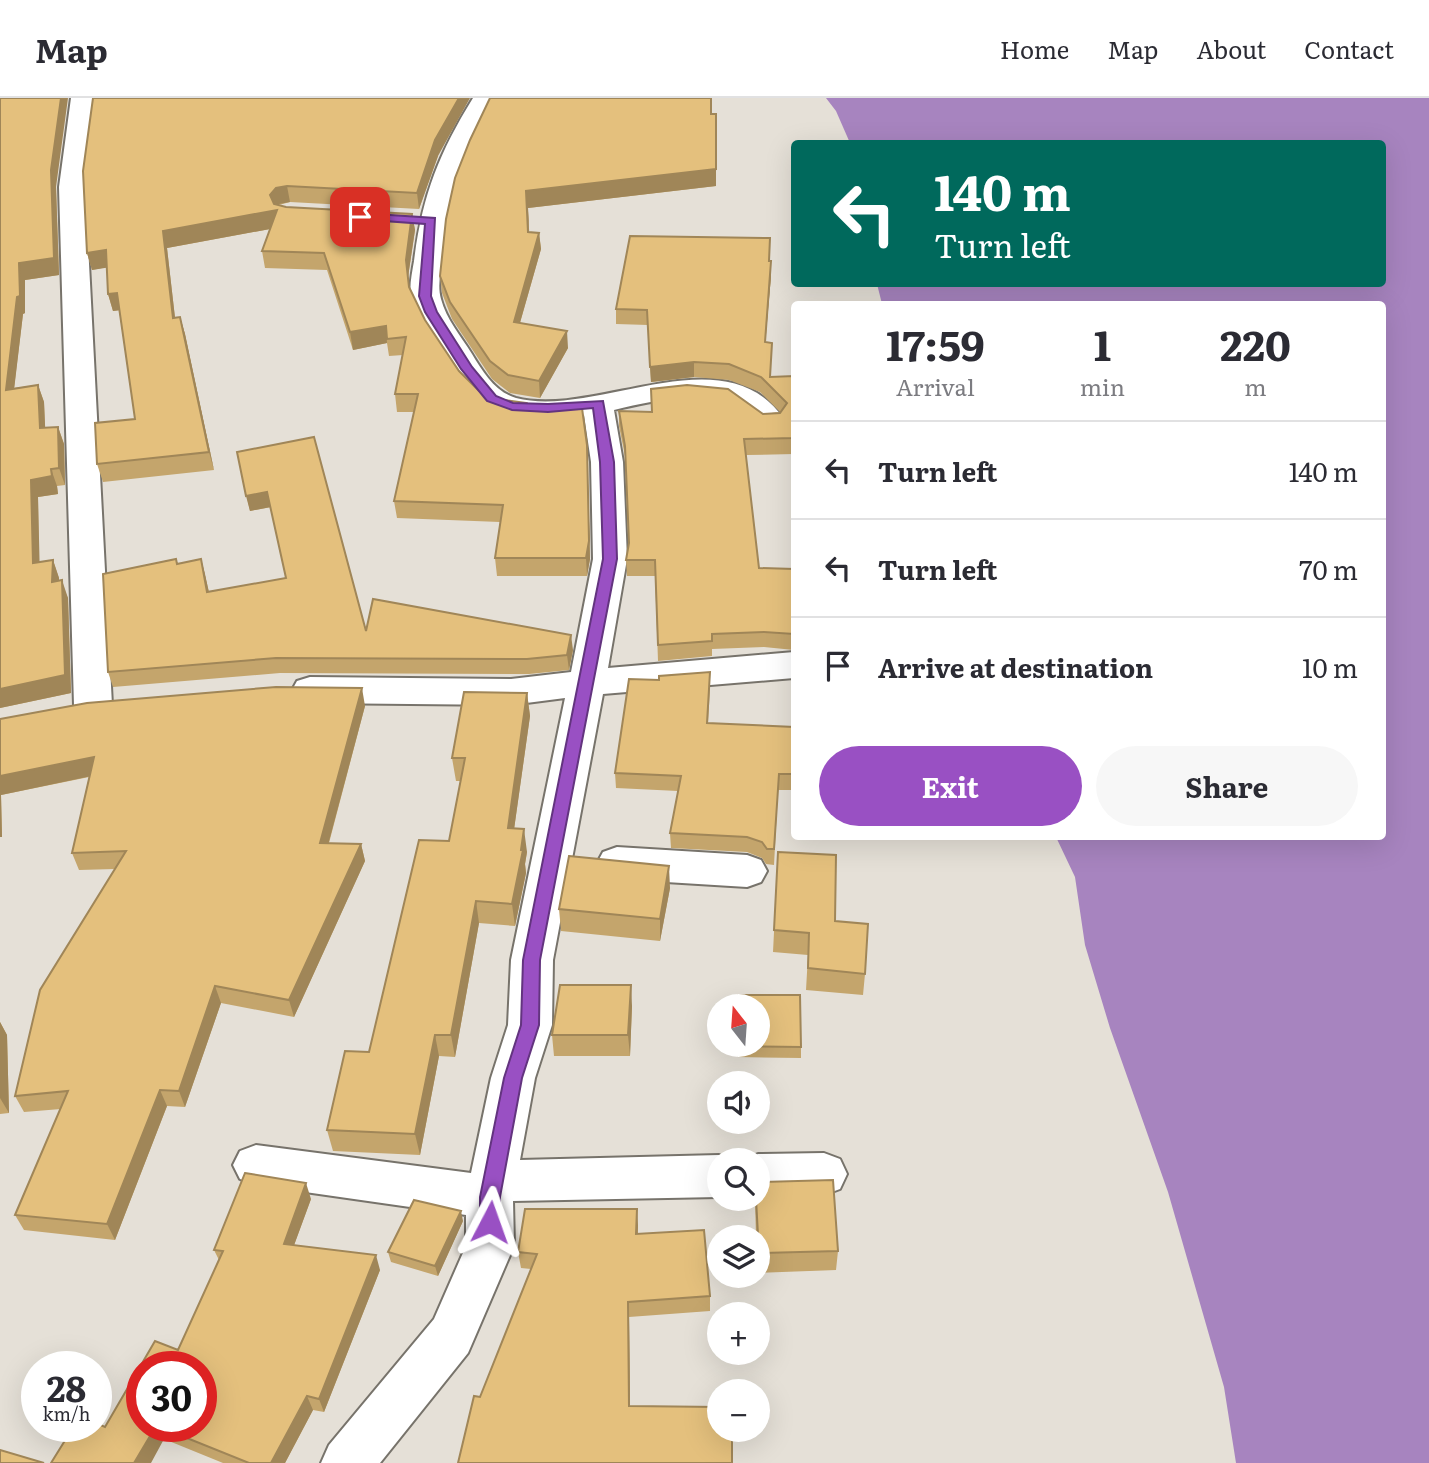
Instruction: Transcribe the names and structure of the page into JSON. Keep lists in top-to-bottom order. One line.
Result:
{"north":"top","page":{"header":"Map","nav":["Home","Map","About","Contact"],"turn":["140 m","Turn left"],"eta":["17:59","Arrival","1","min","220","m"],"list":[{"name":"Turn left","value":"140 m"},{"name":"Turn left","value":"70 m"},{"name":"Arrive at destination","value":"10 m"}],"buttons":["Exit","Share"],"map_buttons":["+","−"],"speed":"28 km/h","limit":"30"}}
